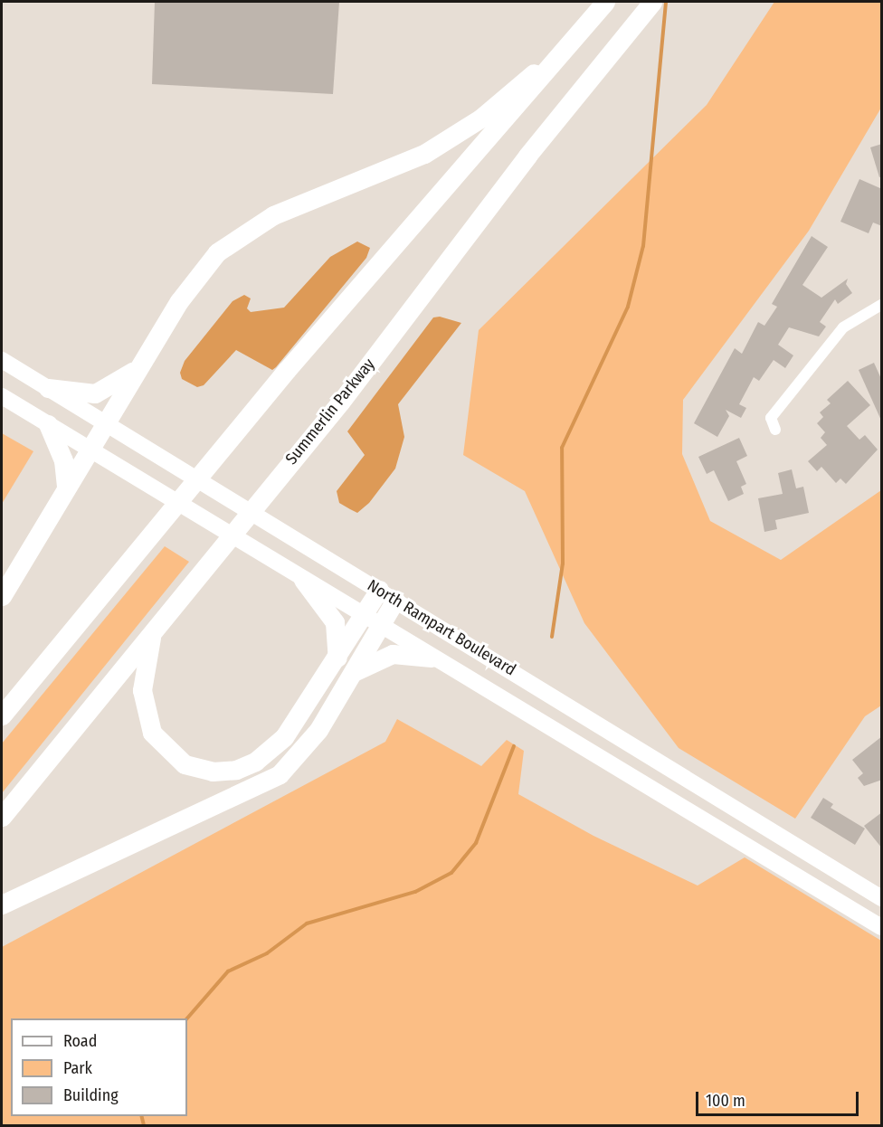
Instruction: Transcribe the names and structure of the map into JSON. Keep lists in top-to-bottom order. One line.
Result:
{"streets":{"highway":["Summerlin Parkway"],"main road":["North Rampart Boulevard"]},"legend":["Road","Park","Building"],"scale_bar":"100 m"}
